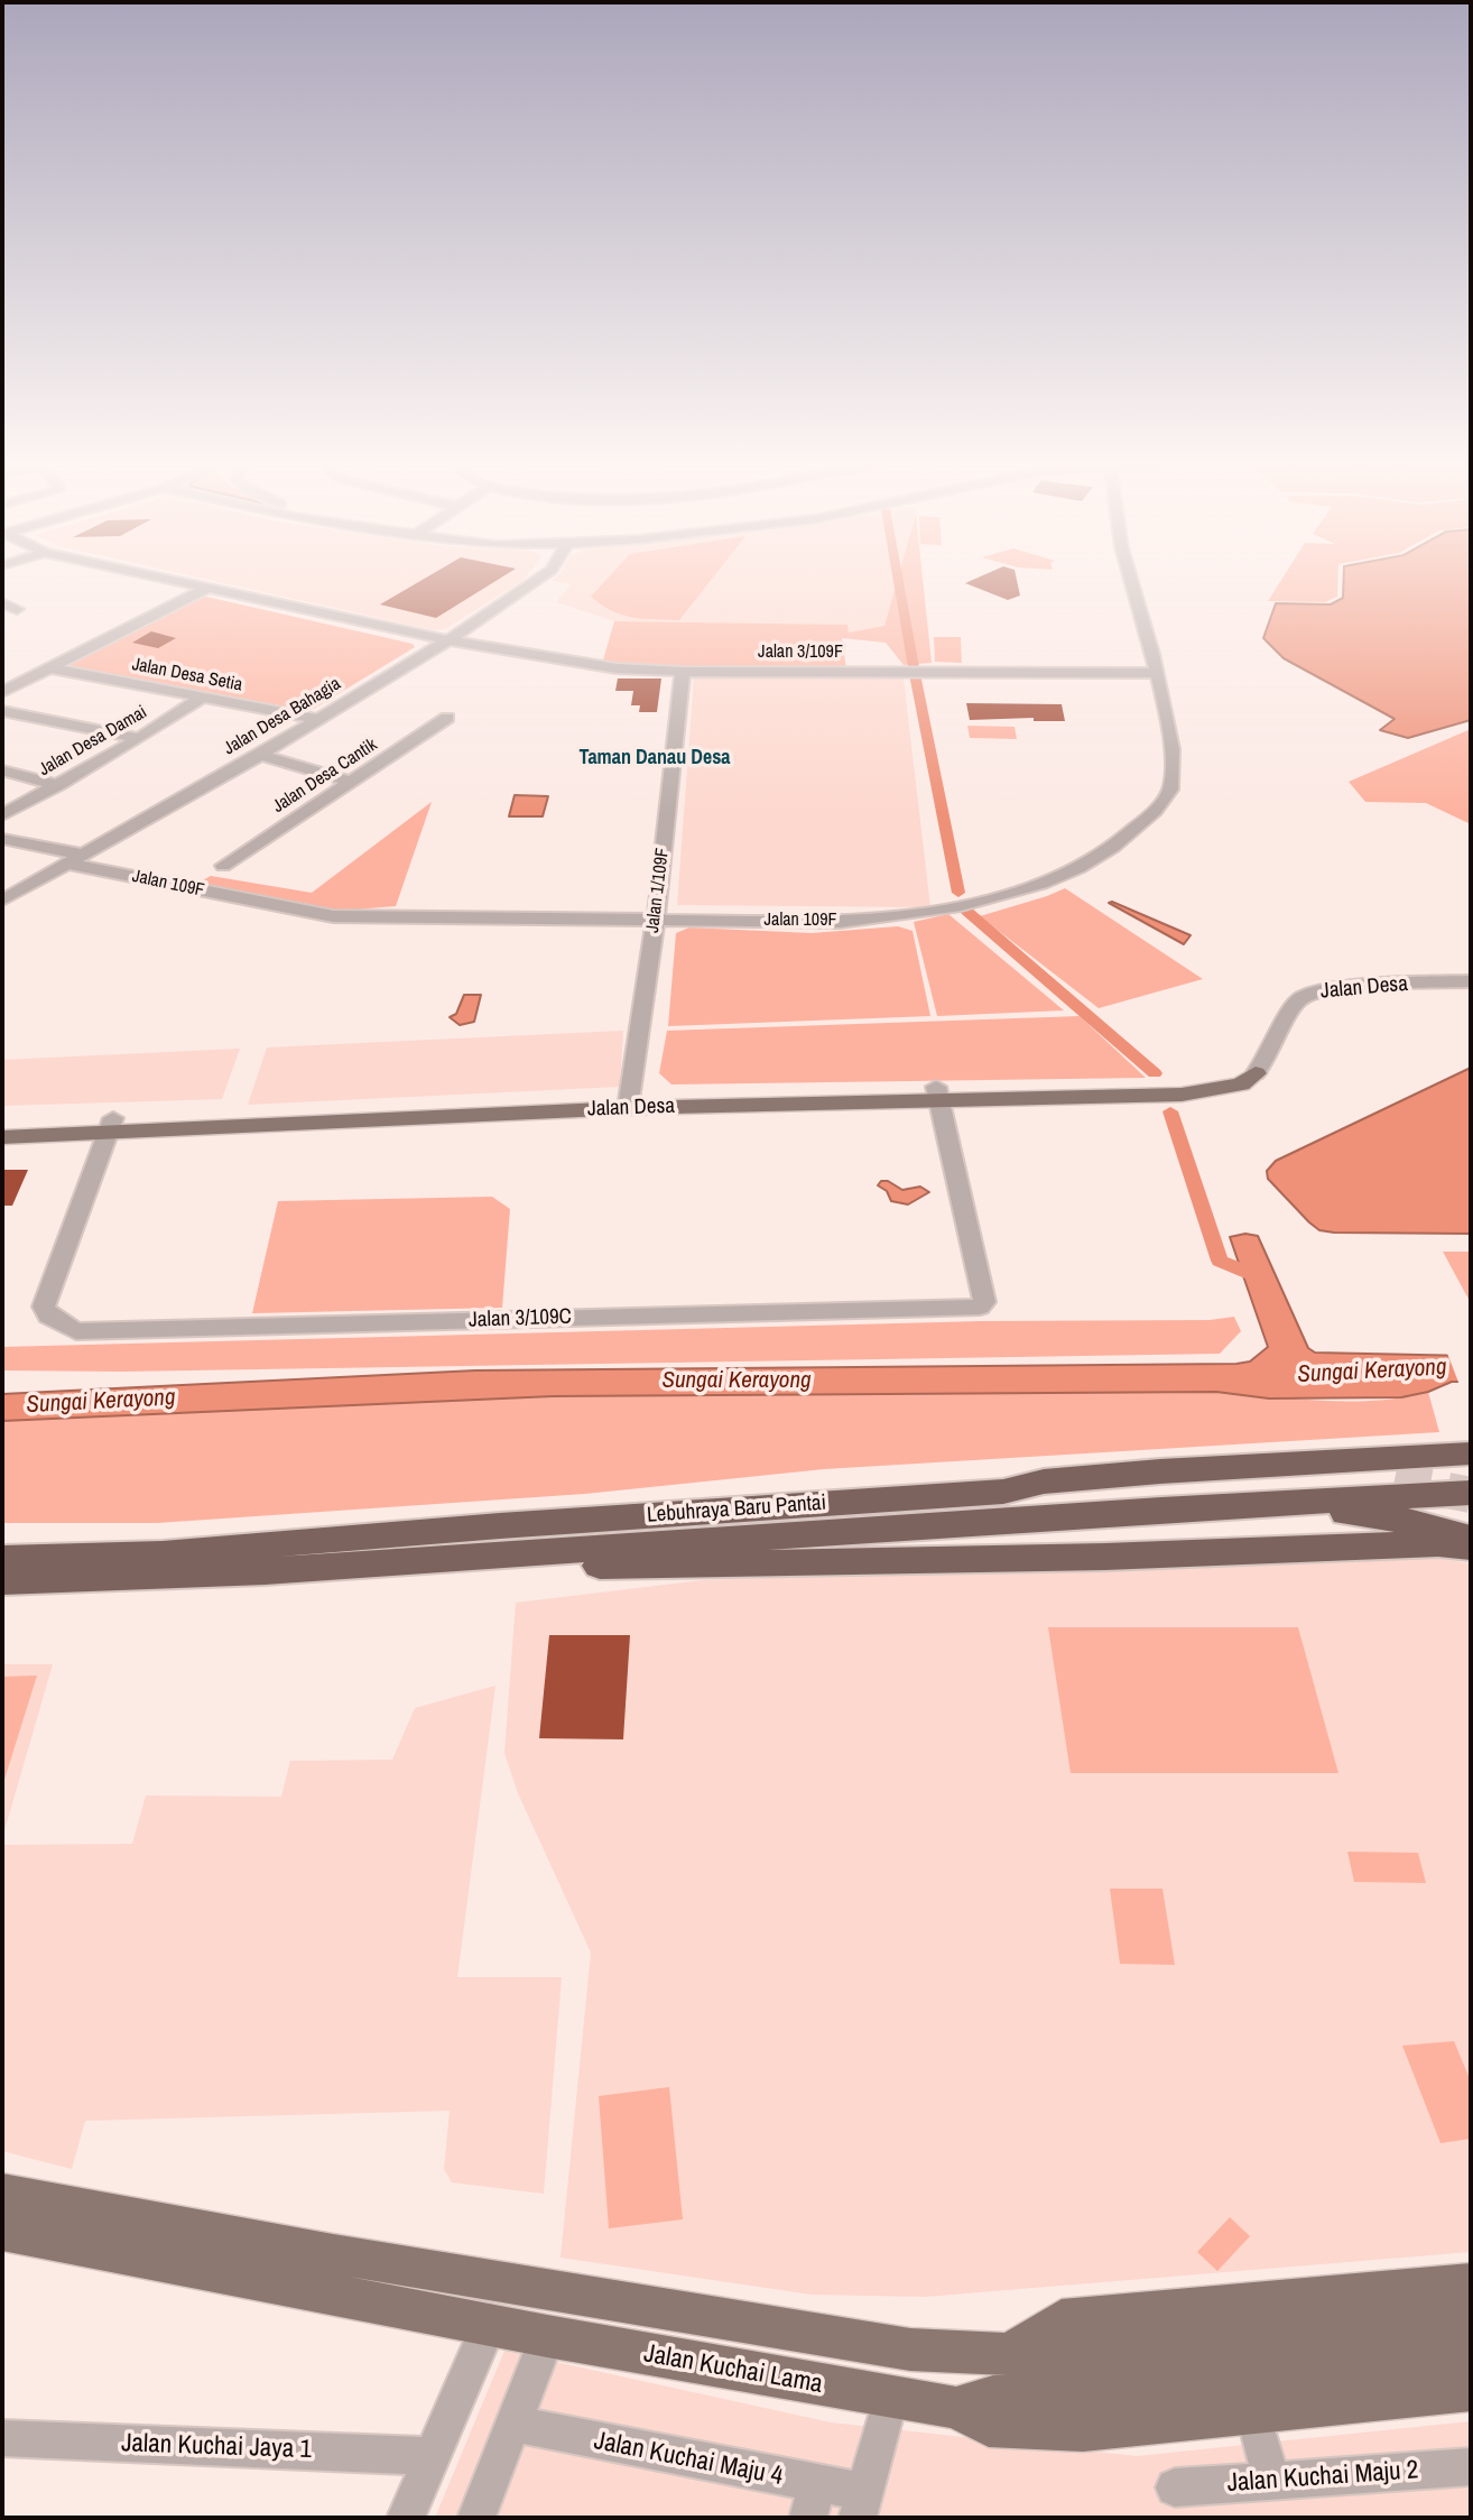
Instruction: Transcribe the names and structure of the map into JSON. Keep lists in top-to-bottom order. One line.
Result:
{"streets":{"highway":["Lebuhraya Baru Pantai"],"main road":["Jalan Desa","Jalan Kuchai Lama"],"street":["Jalan 3/109F","Jalan Desa Setia","Jalan Desa Bahagia","Jalan Desa Damai","Jalan Desa Cantik","Jalan 109F","Jalan 1/109F","Jalan 3/109C","Jalan Kuchai Jaya 1","Jalan Kuchai Maju 4","Jalan Kuchai Maju 2"]},"crossings":[["Jalan 3/109F","Jalan Desa Bahagia"],["Jalan 3/109F","Jalan 109F"],["Jalan 3/109F","Jalan 1/109F"],["Jalan Desa Setia","Jalan Desa Bahagia"],["Jalan Desa Setia","Jalan Desa Damai"],["Jalan Desa Bahagia","Jalan 109F"],["Jalan 109F","Jalan 1/109F"],["Jalan 1/109F","Jalan Desa"],["Jalan Desa","Jalan 3/109C"]],"districts":["Taman Danau Desa"],"water":["Sungai Kerayong"]}
